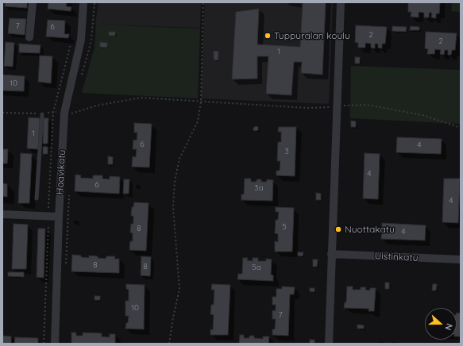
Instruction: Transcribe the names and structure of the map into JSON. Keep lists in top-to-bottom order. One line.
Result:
{"streets":{"street":["Haavikatu","Uistinkatu"]},"places":["Tuppuralan koulu","Nuottakatu"],"house_numbers":["7","6","2","2","1","10","1","6","4","3","4","6","3a","4","5","8","4","8","8","5a","10","7"],"north":"right"}
